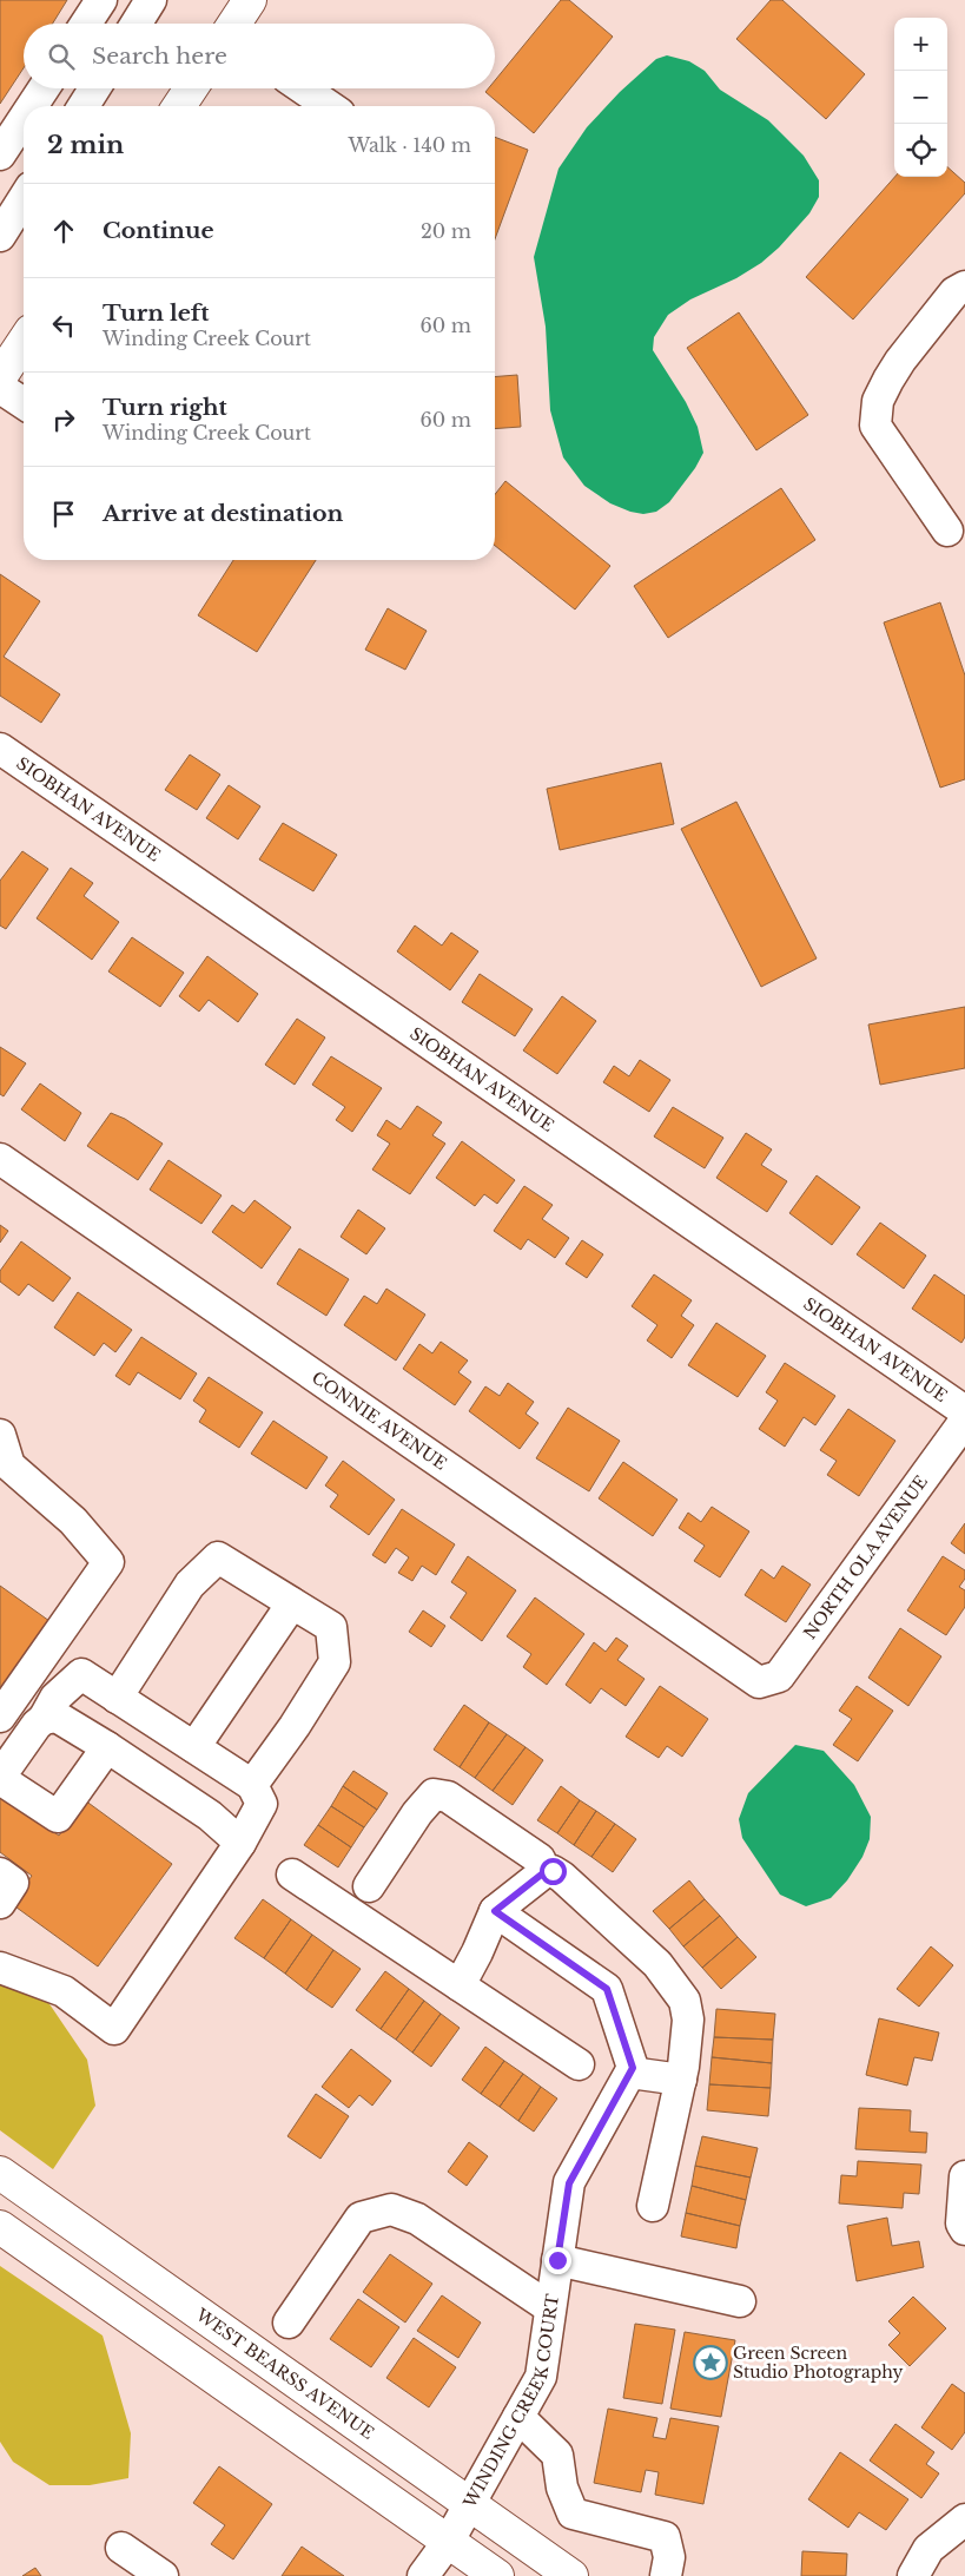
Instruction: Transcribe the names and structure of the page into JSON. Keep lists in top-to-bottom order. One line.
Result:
{"streets":{"main road":["WEST BEARSS AVENUE"],"street":["SIOBHAN AVENUE","CONNIE AVENUE","NORTH OLA AVENUE","WINDING CREEK COURT"]},"crossings":[["CONNIE AVENUE","NORTH OLA AVENUE"],["WEST BEARSS AVENUE","WINDING CREEK COURT"]],"places":{"place":["Green Screen Studio Photography"]},"page":{"map_buttons":["+","−"],"search":"Search here","heading":["2 min","Walk · 140 m"],"list":[["Continue","20 m"],["Turn left","Winding Creek Court","60 m"],["Turn right","Winding Creek Court","60 m"],"Arrive at destination"]}}
